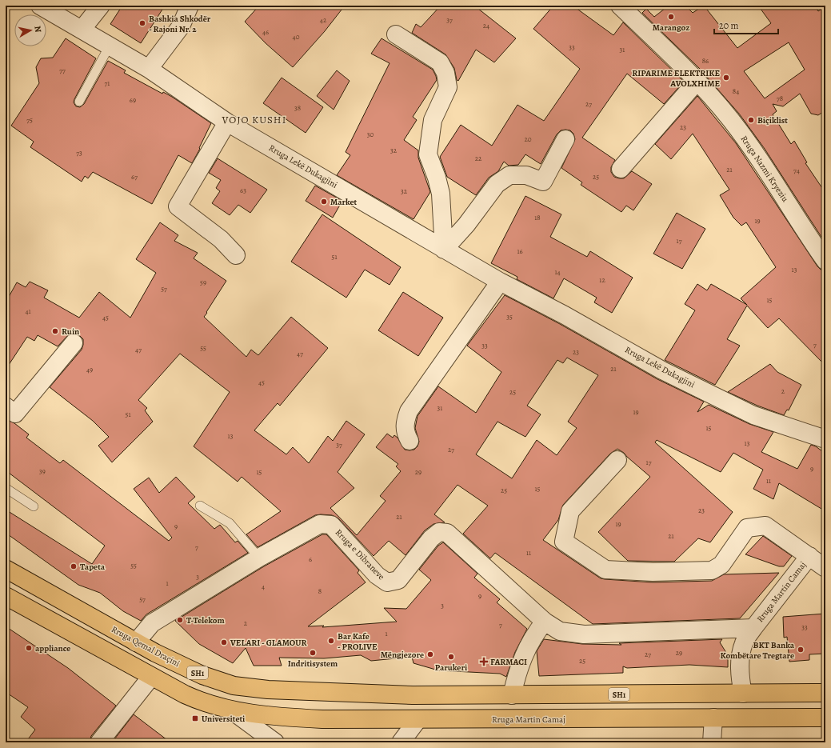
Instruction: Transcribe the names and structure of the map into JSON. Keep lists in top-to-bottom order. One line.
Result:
{"streets":{"main road":["Rruga Martin Camaj","Rruga Qemal Draçini","SH1"],"street":["Rruga Lekë Dukagjini","Rruga Nazmi Kryeziu","Rruga e Dibraneve"]},"crossings":[["Rruga e Dibraneve","Rruga Martin Camaj"],["Rruga e Dibraneve","Rruga Qemal Draçini"],["Rruga Martin Camaj","SH1"],["Rruga Qemal Draçini","SH1"]],"districts":["VOJO KUSHI"],"places":{"other":["Marangoz","Bashkia Shkodër - Rajoni Nr. 2","RIPARIME ELEKTRIKE AVOLXHIME","Biçiklist","Market","Ruin","Tapeta","T-Telekom","Bar Kafe - PROLIVE","VELARI - GLAMOUR","appliance","BKT Banka Kombëtare Tregtare","Indritisystem","Mëngjezore","Parukeri"],"health":["FARMACI"],"transit":["Universiteti"]},"house_numbers":["42","37","24","46","40","33","31","86","77","71","84","78","69","27","38","75","23","30","20","32","73","22","21","74","67","25","63","32","18","19","17","16","51","13","14","12","59","57","15","41","35","45","7","33","55","47","23","47","21","49","45","2","25","31","19","51","15","13","13","37","27","17","9","39","15","29","11","15","25","23","21","19","9","21","7","11","6","55","3","1","4","8","9","57","3","2","7","33","1","29","27","25"],"scale_bar":"20 m","north":"right"}
